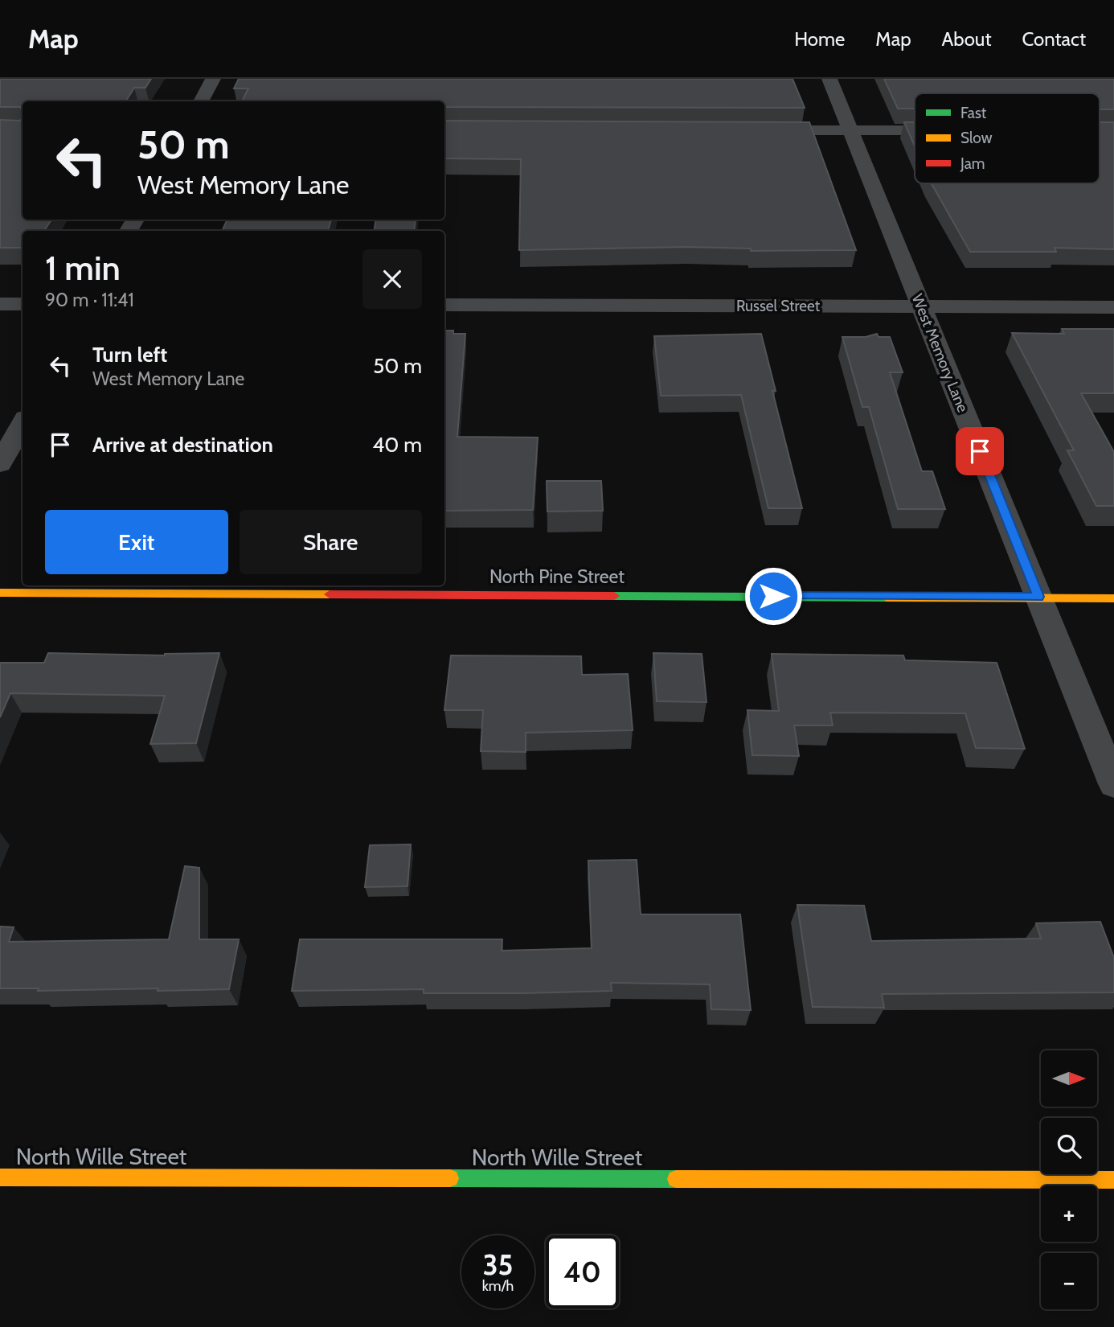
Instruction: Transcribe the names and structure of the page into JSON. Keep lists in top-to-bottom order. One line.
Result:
{"streets":{"street":["Russel Street","West Memory Lane","North Pine Street","North Wille Street"]},"crossings":[["Russel Street","West Memory Lane"],["West Memory Lane","North Pine Street"]],"legend":["Fast","Slow","Jam"],"north":"right","page":{"header":"Map","nav":["Home","Map","About","Contact"],"turn":["50 m","West Memory Lane"],"heading":["1 min","90 m · 11:41"],"list":[{"name":"Turn left","note":"West Memory Lane","value":"50 m"},{"name":"Arrive at destination","value":"40 m"}],"buttons":["Exit","Share"],"map_buttons":["+","−"],"speed":"35 km/h","limit":"40"}}
